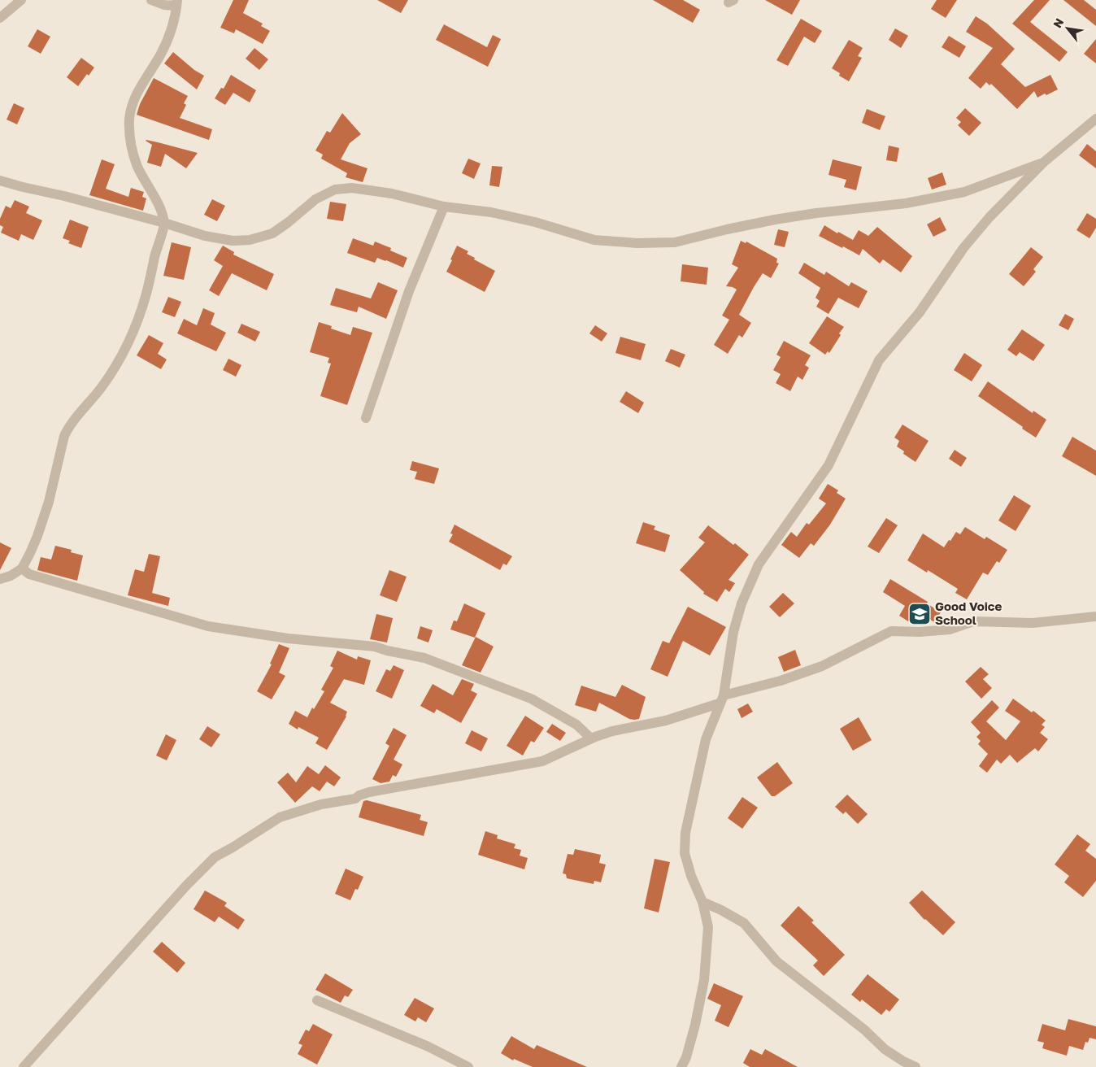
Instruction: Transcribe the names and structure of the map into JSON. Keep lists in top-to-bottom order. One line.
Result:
{"places":{"school or university":["Good Voice School"]},"north":"top left"}
